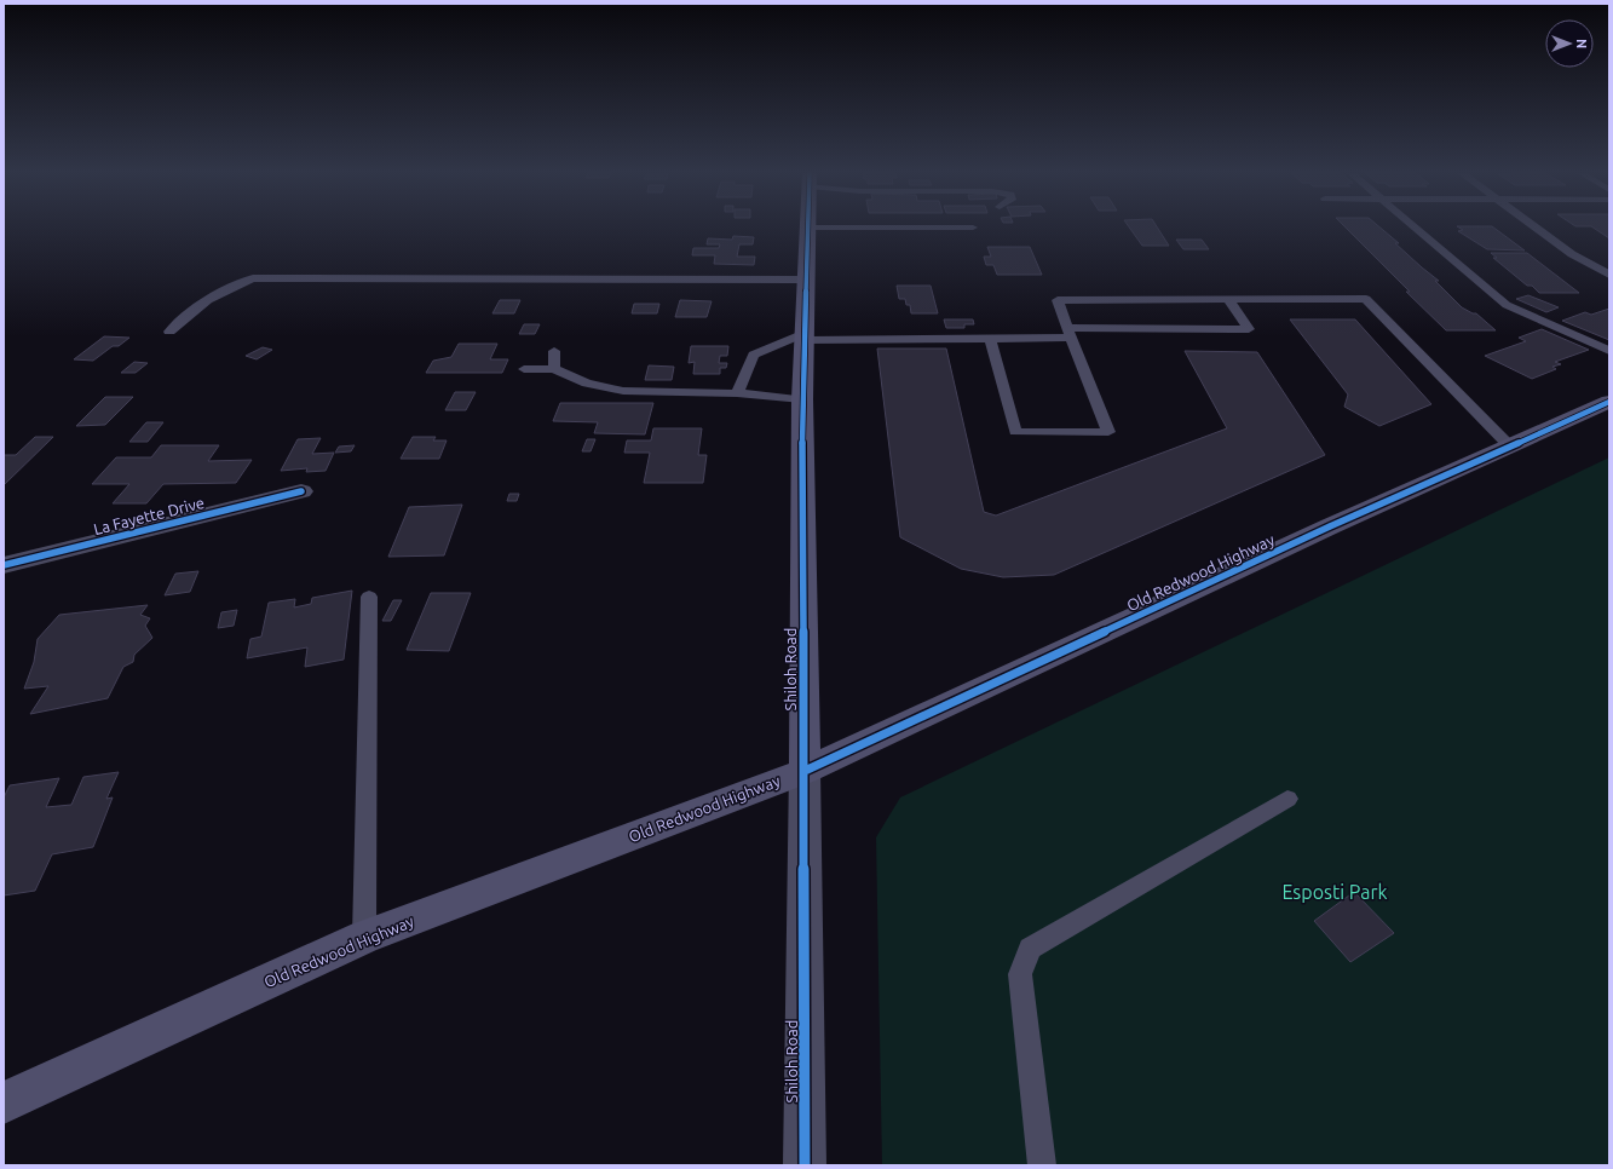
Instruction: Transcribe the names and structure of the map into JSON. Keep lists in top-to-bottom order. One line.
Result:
{"streets":{"main road":["Old Redwood Highway","Shiloh Road"],"street":["La Fayette Drive"]},"crossings":[["Old Redwood Highway","Shiloh Road"]],"parks":["Esposti Park"],"north":"right"}
